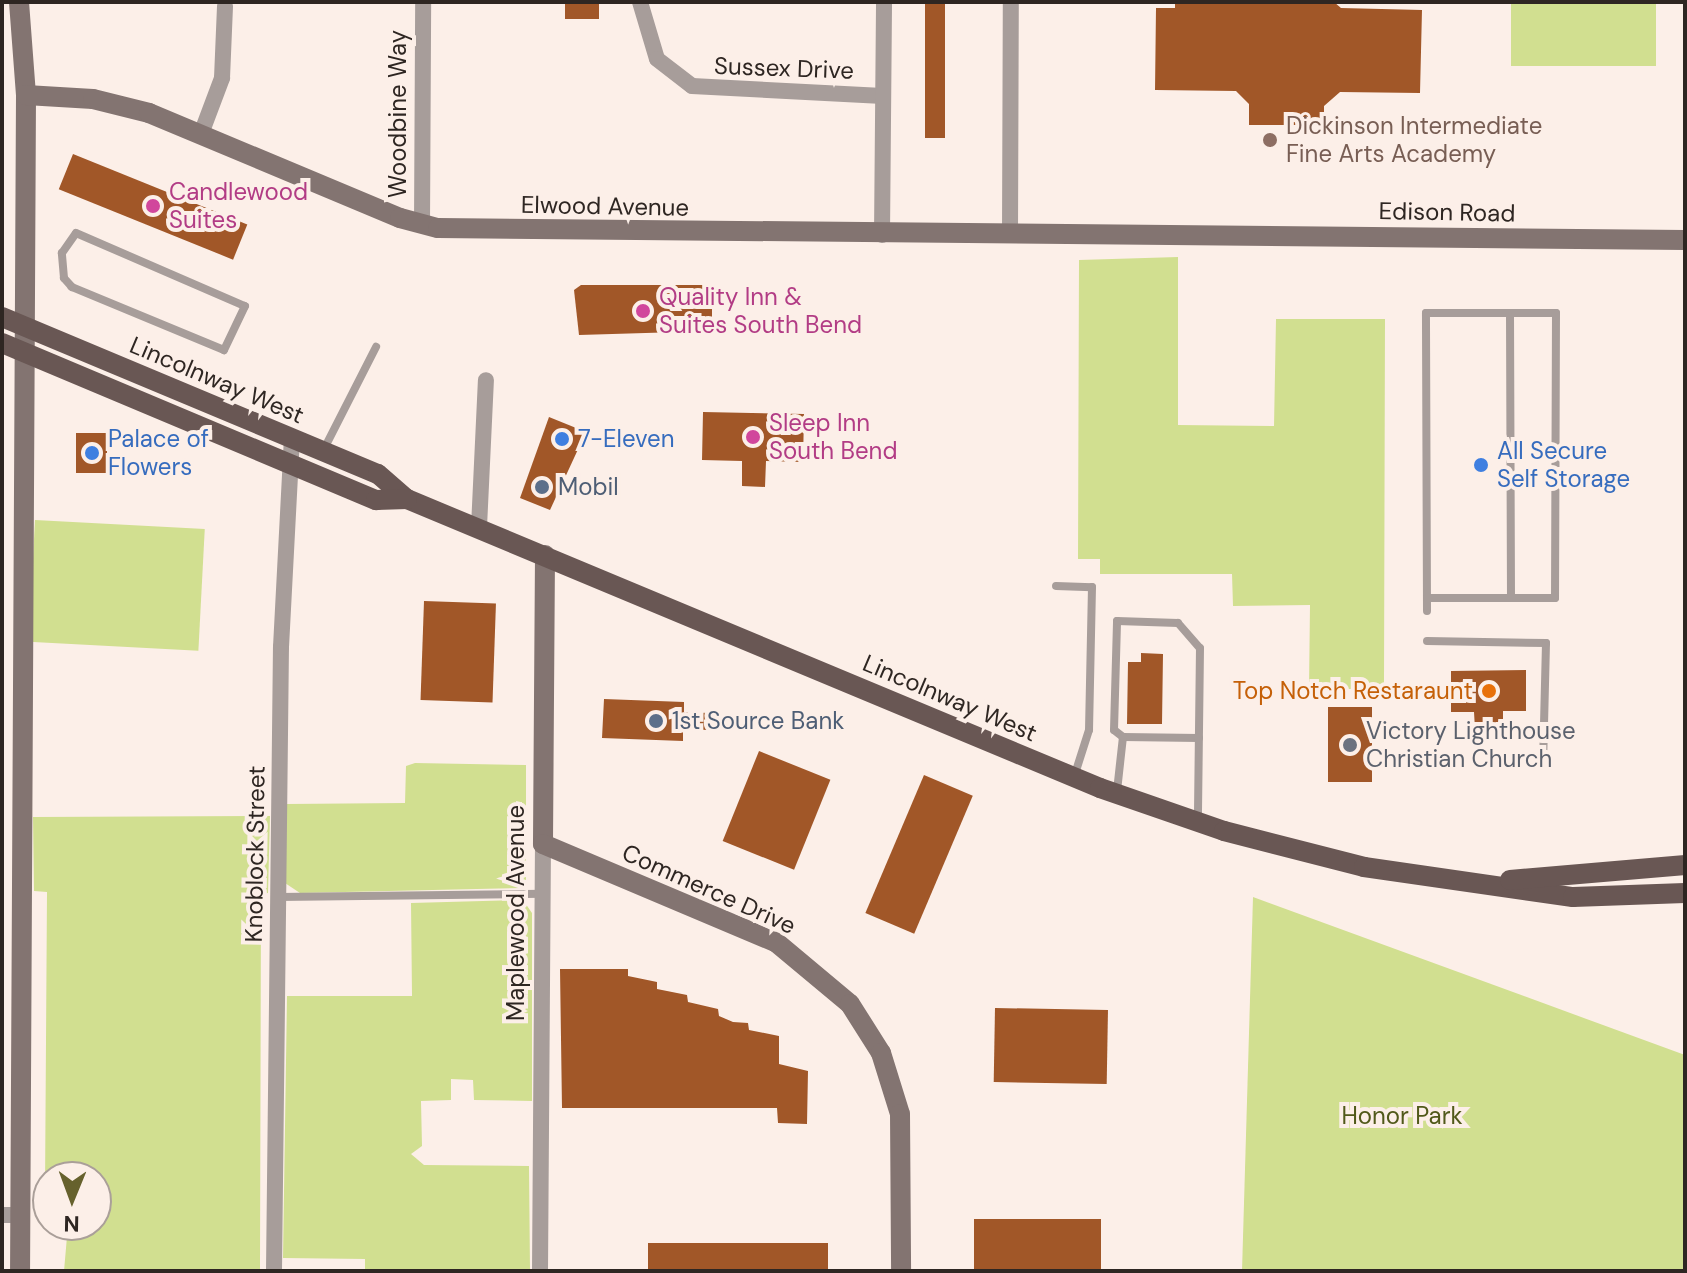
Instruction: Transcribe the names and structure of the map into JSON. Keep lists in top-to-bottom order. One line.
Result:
{"streets":{"main road":["Lincolnway West"],"street":["Sussex Drive","Woodbine Way","Elwood Avenue","Edison Road","Knoblock Street","Commerce Drive","Maplewood Avenue"]},"crossings":[["Woodbine Way","Elwood Avenue"],["Elwood Avenue","Edison Road"],["Lincolnway West","Knoblock Street"],["Lincolnway West","Maplewood Avenue"],["Commerce Drive","Maplewood Avenue"]],"parks":["Honor Park"],"places":["Dickinson Intermediate Fine Arts Academy","Candlewood Suites","Quality Inn & Suites South Bend","Sleep Inn South Bend","7-Eleven","Palace of Flowers","All Secure Self Storage","Mobil","Top Notch Restaraunt","1st Source Bank","Victory Lighthouse Christian Church"],"north":"bottom"}
